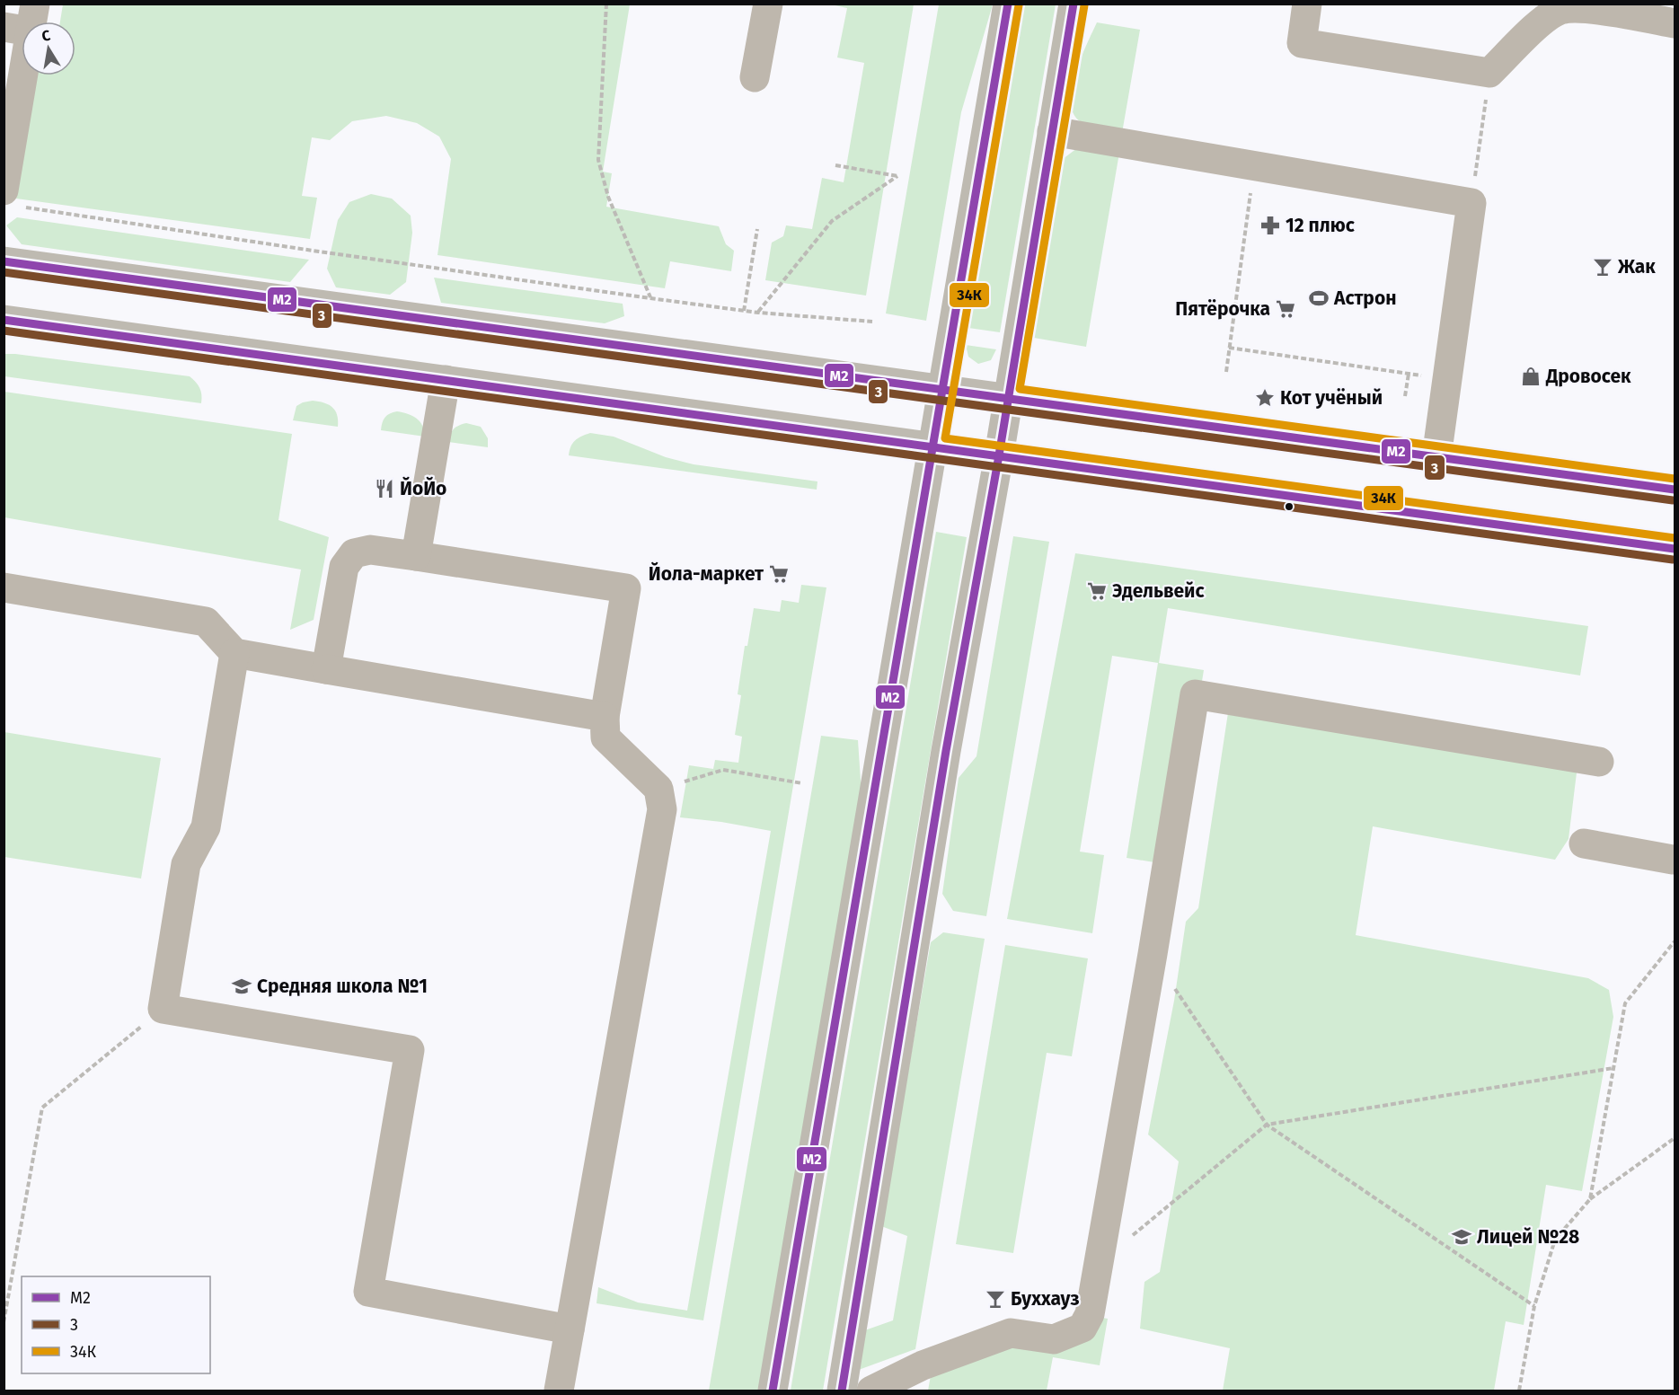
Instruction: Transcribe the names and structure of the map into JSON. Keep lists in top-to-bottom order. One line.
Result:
{"places":{"pharmacy":["12 плюс"],"bar":["Жак","Буххауз"],"sports":["Астрон"],"supermarket":["Пятёрочка","Йола-маркет","Эдельвейс"],"shop":["Дровосек"],"place":["Кот учёный"],"restaurant":["ЙоЙо"],"school or university":["Средняя школа №1","Лицей №28"]},"lines":["transit line М2","transit line 34К","transit line 3"],"legend":["М2","3","34К"],"north":"top"}
